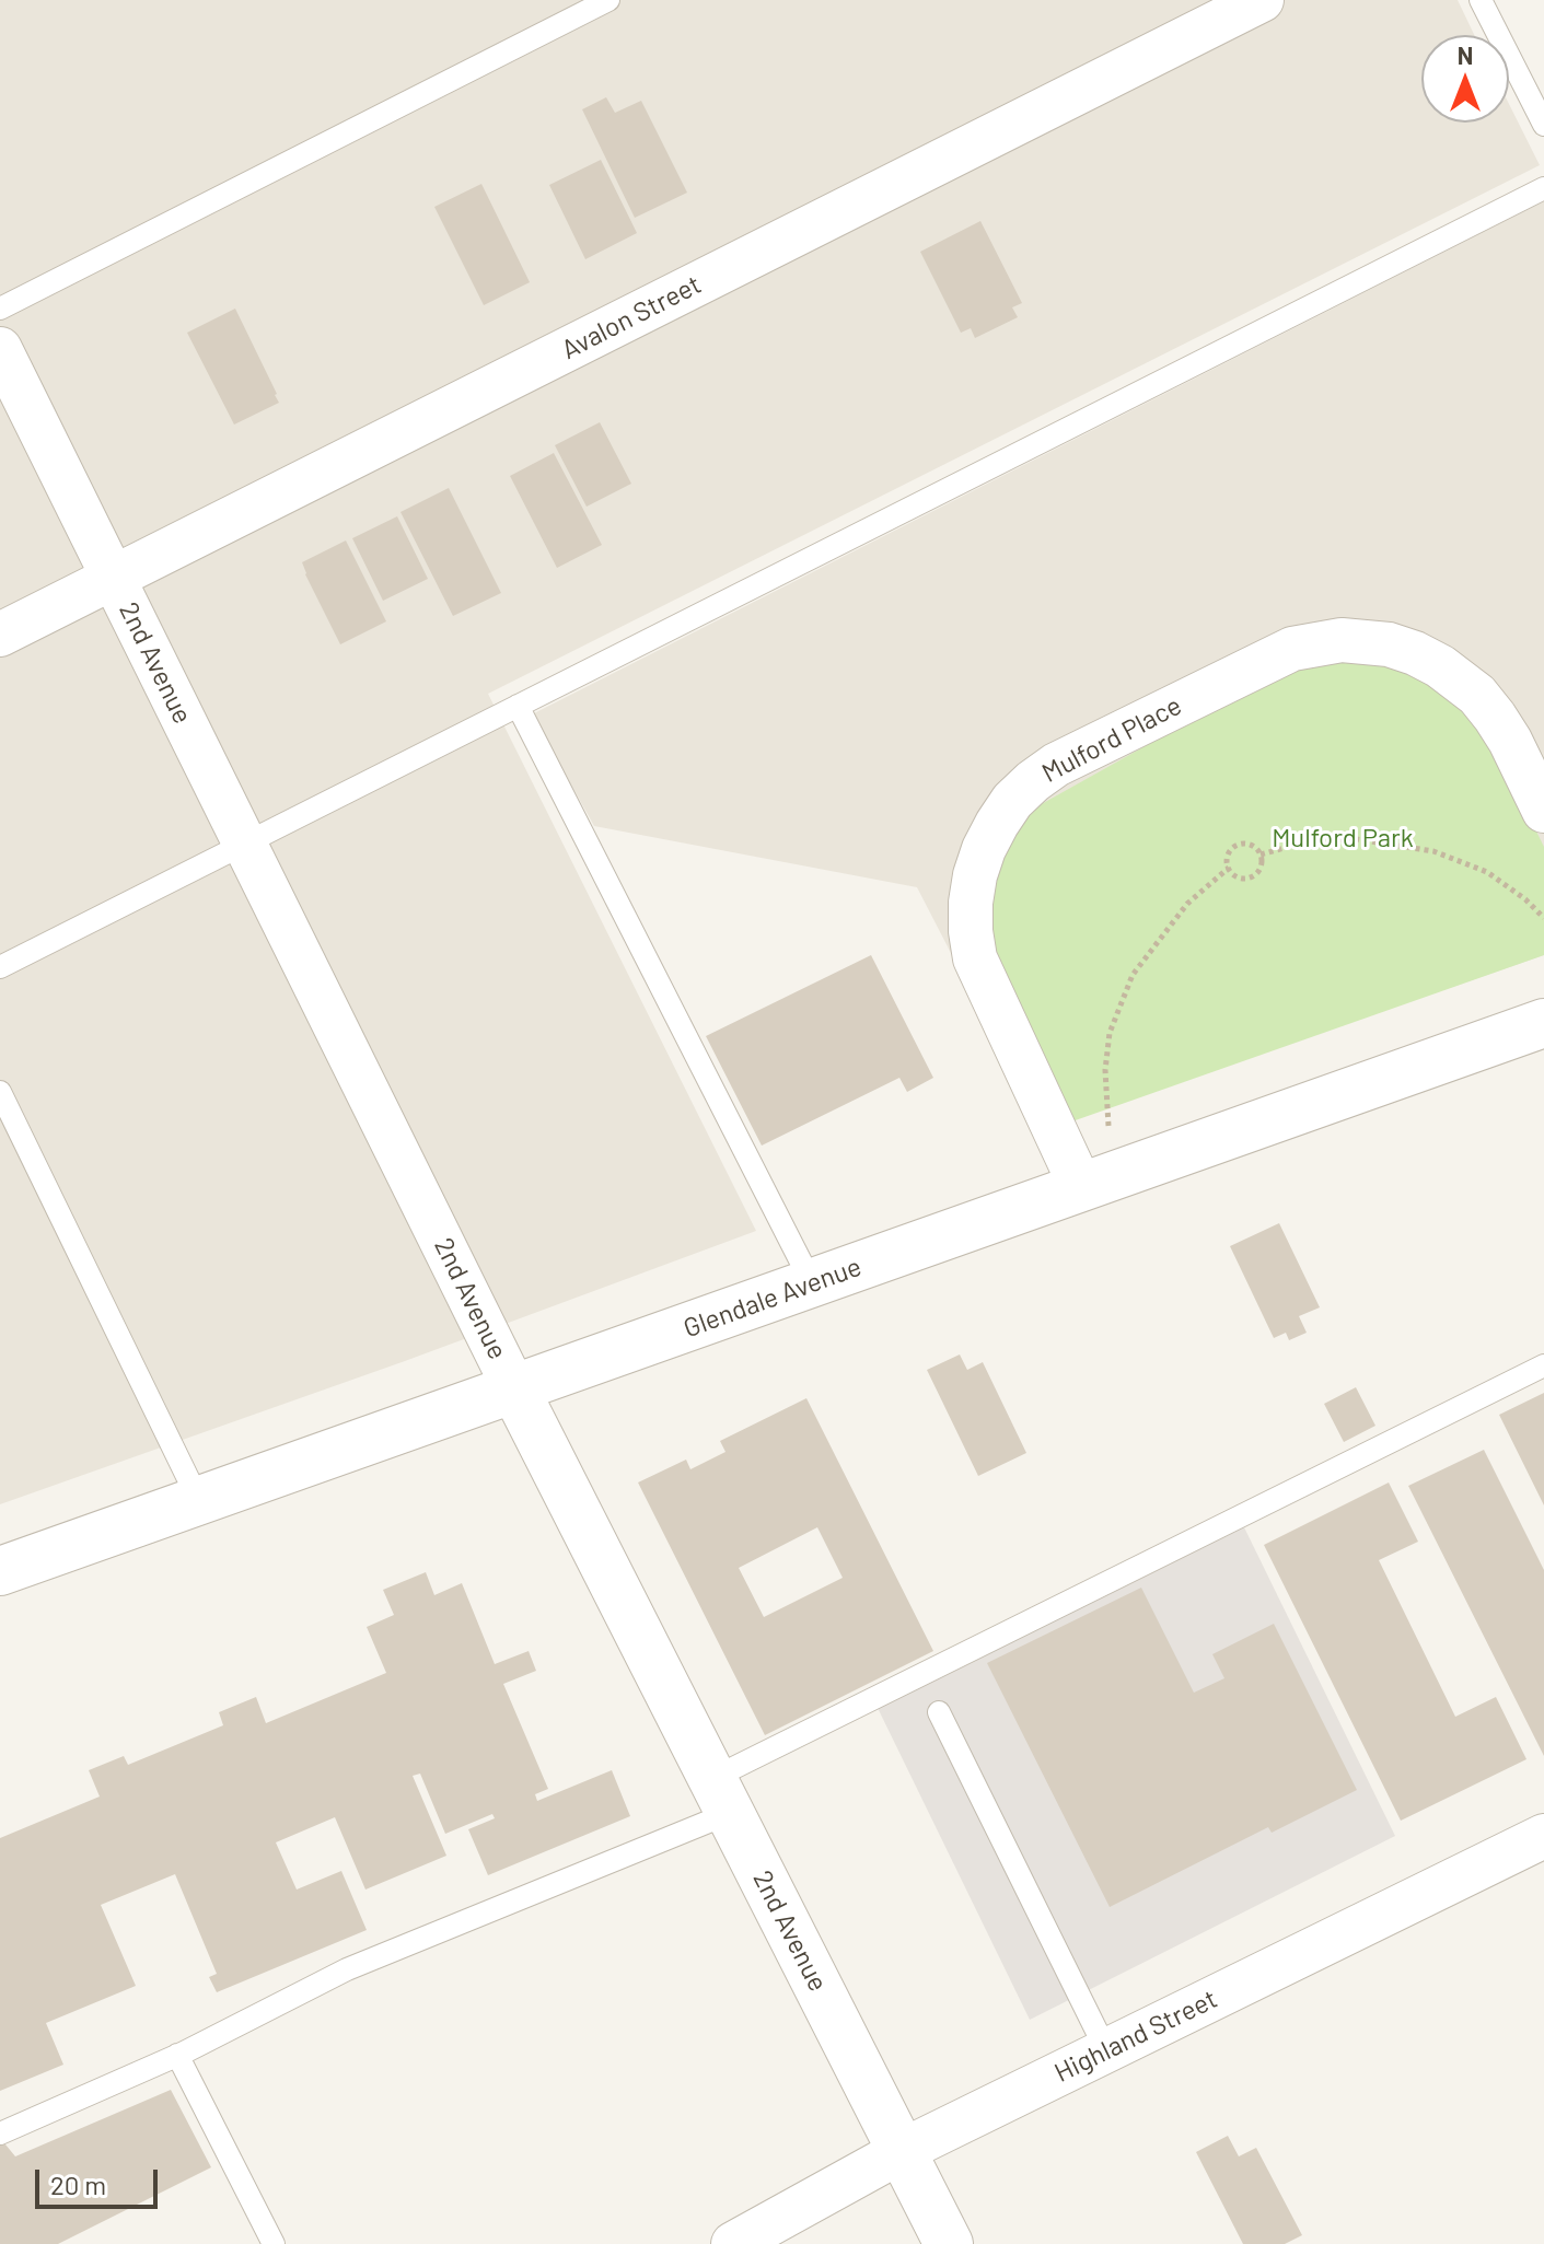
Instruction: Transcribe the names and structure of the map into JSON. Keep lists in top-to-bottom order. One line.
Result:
{"streets":{"street":["Avalon Street","2nd Avenue","Mulford Place","Glendale Avenue","Highland Street"]},"crossings":[["Avalon Street","2nd Avenue"],["2nd Avenue","Glendale Avenue"],["2nd Avenue","Highland Street"],["Mulford Place","Glendale Avenue"]],"parks":["Mulford Park"],"scale_bar":"20 m","north":"top"}
